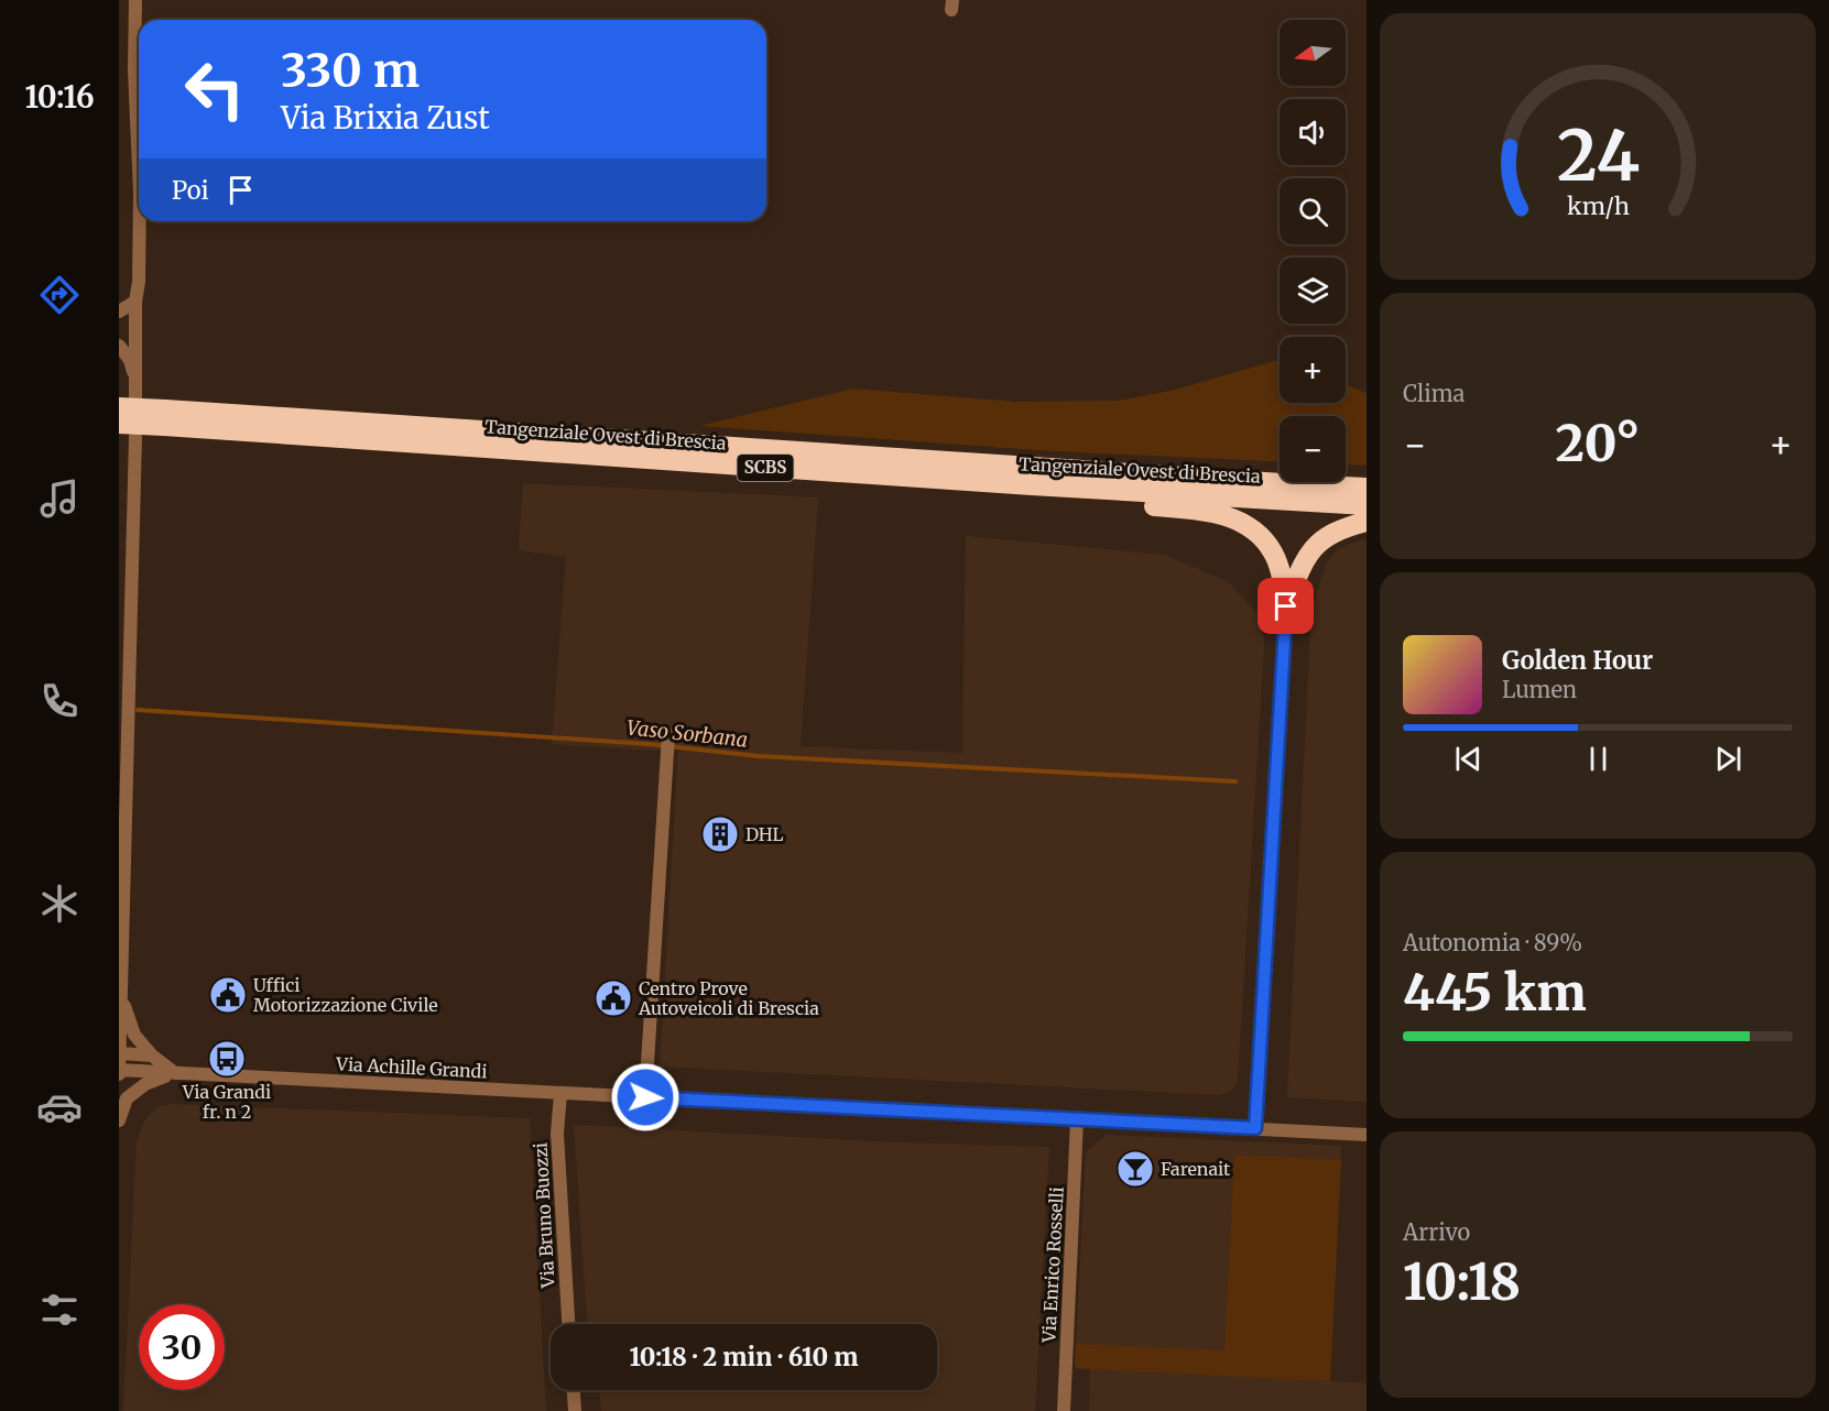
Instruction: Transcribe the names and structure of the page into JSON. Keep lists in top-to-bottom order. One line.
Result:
{"streets":{"highway":["Tangenziale Ovest di Brescia","SCBS"],"street":["Via Achille Grandi","Via Bruno Buozzi","Via Enrico Rosselli"]},"crossings":[["Via Achille Grandi","Via Bruno Buozzi"],["Via Achille Grandi","Via Enrico Rosselli"]],"water":["Vaso Sorbana"],"places":{"building":["DHL"],"public building":["Uffici Motorizzazione Civile","Centro Prove Autoveicoli di Brescia"],"bus stop":["Via Grandi fr. n 2"],"bar":["Farenait"]},"north":"left","page":{"tabs":"10:16","map_buttons":["+","−"],"turn":["330 m","Via Brixia Zust"],"then":"Poi","tile":["Clima",["Autonomia · 89%","445 km"],["Arrivo","10:18"]],"heat":["−","20°","+"],"song":["Golden Hour","Lumen"],"limit":"30","trip":"10:18 · 2 min · 610 m","gauge":["24","km/h"]}}
